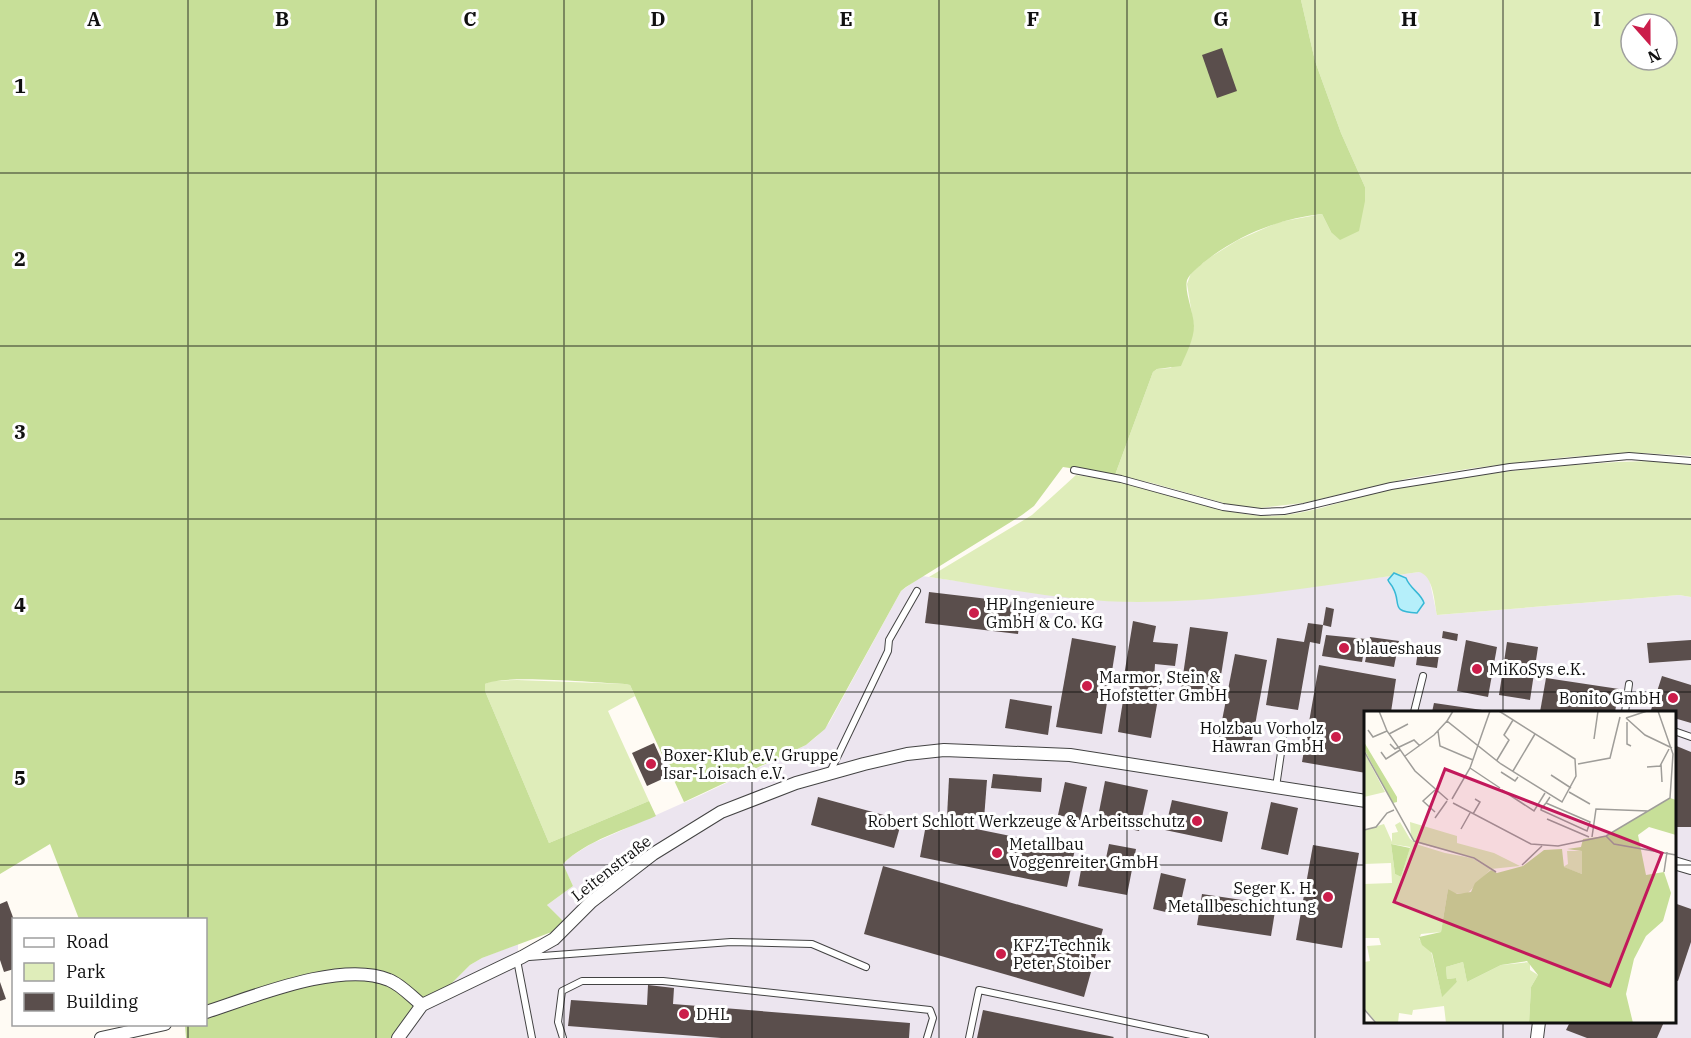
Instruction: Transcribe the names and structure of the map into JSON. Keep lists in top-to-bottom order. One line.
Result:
{"streets":{"street":["Leitenstraße"]},"places":["HP Ingenieure GmbH & Co. KG","blaueshaus","MiKoSys e.K.","Marmor, Stein & Hofstetter GmbH","Bonito GmbH","Holzbau Vorholz Hawran GmbH","Boxer-Klub e.V. Gruppe Isar-Loisach e.V.","Robert Schlott Werkzeuge & Arbeitsschutz","Metallbau Voggenreiter GmbH","Seger K. H. Metallbeschichtung","KFZ-Technik Peter Stoiber","DHL"],"legend":["Road","Park","Building"],"north":"bottom","grid":{"columns":["A","B","C","D","E","F","G","H","I"],"rows":["1","2","3","4","5"]}}
